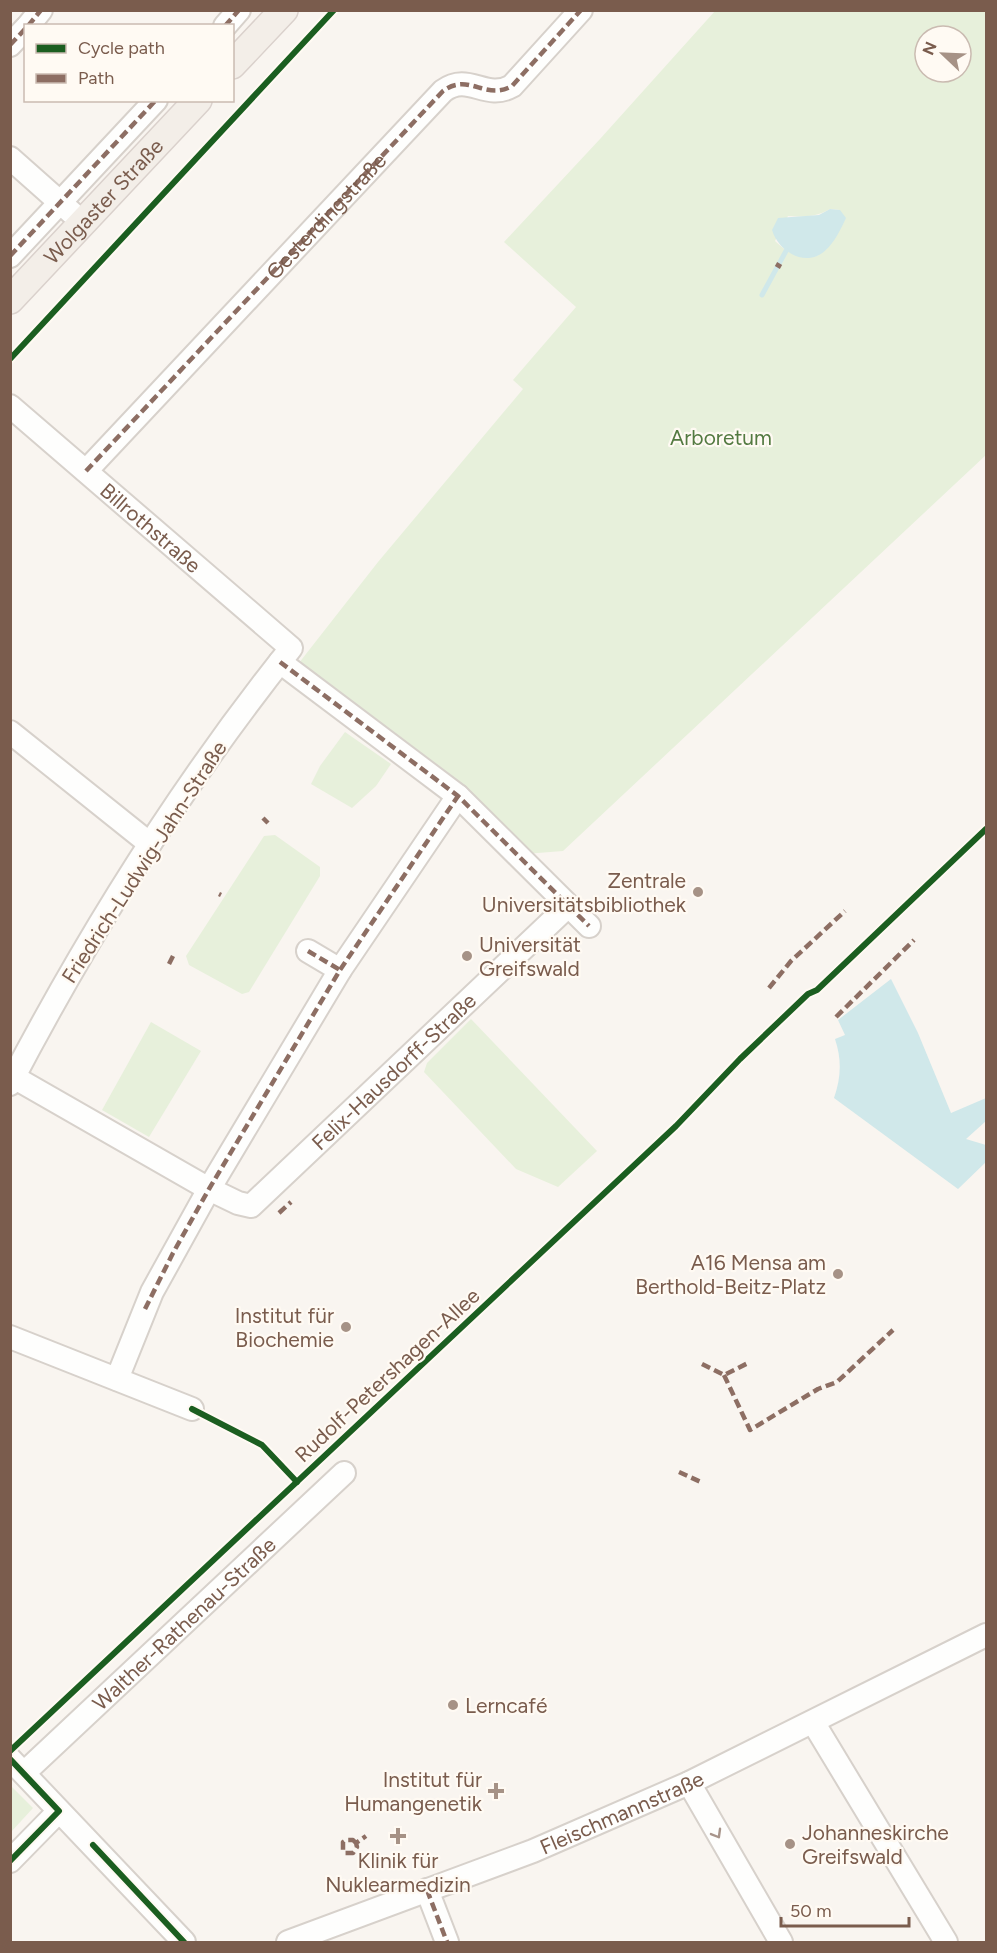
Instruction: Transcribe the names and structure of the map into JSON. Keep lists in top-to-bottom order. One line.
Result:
{"streets":{"main road":["Wolgaster Straße"],"street":["Gesterdingstraße","Billrothstraße","Friedrich-Ludwig-Jahn-Straße","Felix-Hausdorff-Straße","Walther-Rathenau-Straße","Fleischmannstraße"],"cycle path":["Rudolf-Petershagen-Allee"]},"crossings":[["Gesterdingstraße","Billrothstraße"],["Billrothstraße","Friedrich-Ludwig-Jahn-Straße"],["Friedrich-Ludwig-Jahn-Straße","Felix-Hausdorff-Straße"]],"parks":["Arboretum"],"places":{"other":["Zentrale Universitätsbibliothek","Universität Greifswald","A16 Mensa am Berthold-Beitz-Platz","Institut für Biochemie","Lerncafé","Johanneskirche Greifswald"],"health":["Institut für Humangenetik","Klinik für Nuklearmedizin"]},"legend":["Cycle path","Path"],"scale_bar":"50 m","north":"top left"}
